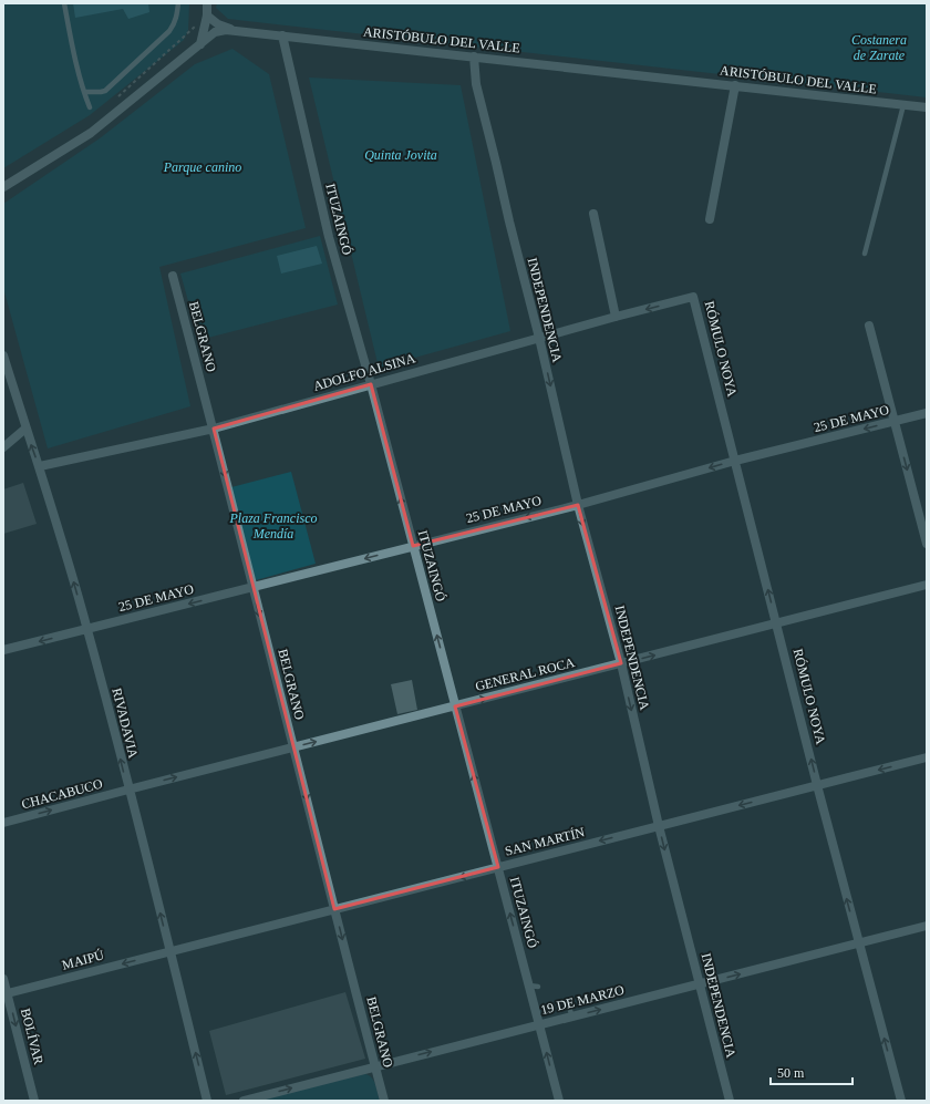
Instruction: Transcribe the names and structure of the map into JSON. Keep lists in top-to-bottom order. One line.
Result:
{"streets":{"street":["ARISTÓBULO DEL VALLE","ITUZAINGÓ","INDEPENDENCIA","BELGRANO","RÓMULO NOYA","ADOLFO ALSINA","25 DE MAYO","GENERAL ROCA","RIVADAVIA","CHACABUCO","SAN MARTÍN","MAIPÚ","19 DE MARZO","BOLÍVAR"]},"crossings":[["ARISTÓBULO DEL VALLE","ITUZAINGÓ"],["ARISTÓBULO DEL VALLE","INDEPENDENCIA"],["ITUZAINGÓ","ADOLFO ALSINA"],["ITUZAINGÓ","25 DE MAYO"],["ITUZAINGÓ","GENERAL ROCA"],["ITUZAINGÓ","SAN MARTÍN"],["ITUZAINGÓ","19 DE MARZO"],["INDEPENDENCIA","ADOLFO ALSINA"],["INDEPENDENCIA","25 DE MAYO"],["INDEPENDENCIA","GENERAL ROCA"],["INDEPENDENCIA","SAN MARTÍN"],["INDEPENDENCIA","19 DE MARZO"],["BELGRANO","ADOLFO ALSINA"],["BELGRANO","25 DE MAYO"],["BELGRANO","GENERAL ROCA"],["BELGRANO","SAN MARTÍN"],["BELGRANO","19 DE MARZO"],["RÓMULO NOYA","ADOLFO ALSINA"],["RÓMULO NOYA","25 DE MAYO"],["RÓMULO NOYA","GENERAL ROCA"],["RÓMULO NOYA","SAN MARTÍN"],["RÓMULO NOYA","19 DE MARZO"],["ADOLFO ALSINA","RIVADAVIA"],["25 DE MAYO","RIVADAVIA"],["GENERAL ROCA","RIVADAVIA"],["GENERAL ROCA","CHACABUCO"],["RIVADAVIA","CHACABUCO"],["RIVADAVIA","SAN MARTÍN"],["RIVADAVIA","MAIPÚ"],["SAN MARTÍN","MAIPÚ"],["MAIPÚ","BOLÍVAR"]],"one_way":["ITUZAINGÓ","INDEPENDENCIA","BELGRANO","RÓMULO NOYA","25 DE MAYO","GENERAL ROCA","RIVADAVIA","CHACABUCO","SAN MARTÍN","MAIPÚ","19 DE MARZO","BOLÍVAR"],"parks":["Costanera de Zarate","Quinta Jovita","Parque canino","Plaza Francisco Mendía"],"scale_bar":"50 m"}
